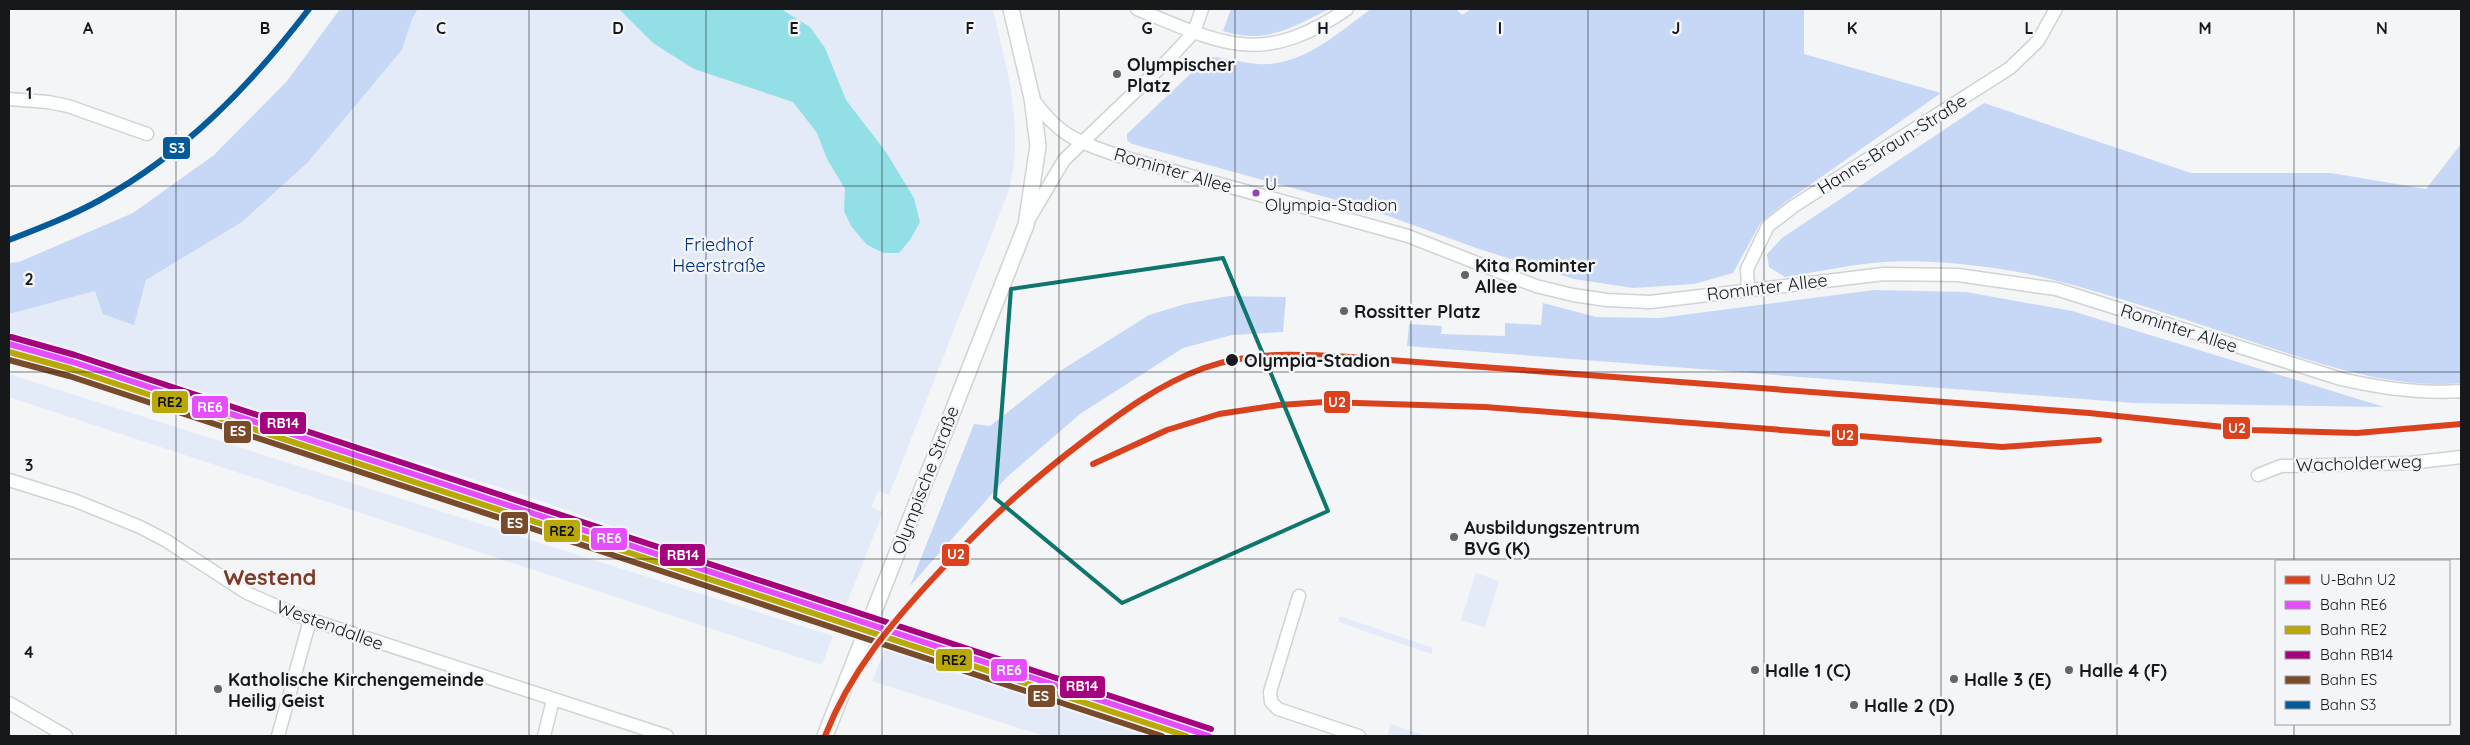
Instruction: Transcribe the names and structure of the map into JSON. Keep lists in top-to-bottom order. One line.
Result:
{"streets":{"main road":["Olympische Straße"],"street":["Hanns-Braun-Straße","Rominter Allee","Wacholderweg","Westendallee"]},"crossings":[["Hanns-Braun-Straße","Rominter Allee"],["Rominter Allee","Olympische Straße"]],"districts":["Westend"],"parks":["Friedhof Heerstraße"],"places":["Olympischer Platz","U Olympia-Stadion","Kita Rominter Allee","Rossitter Platz","Olympia-Stadion","Ausbildungszentrum BVG (K)","Halle 1 (C)","Halle 4 (F)","Halle 3 (E)","Katholische Kirchengemeinde Heilig Geist","Halle 2 (D)"],"lines":["rail line S3","rail line RB14","rail line RE6","rail line RE2","metro line U2","rail line ES"],"legend":["U-Bahn U2","Bahn RE6","Bahn RE2","Bahn RB14","Bahn ES","Bahn S3"],"grid":{"columns":["A","B","C","D","E","F","G","H","I","J","K","L","M","N"],"rows":["1","2","3","4"]}}
